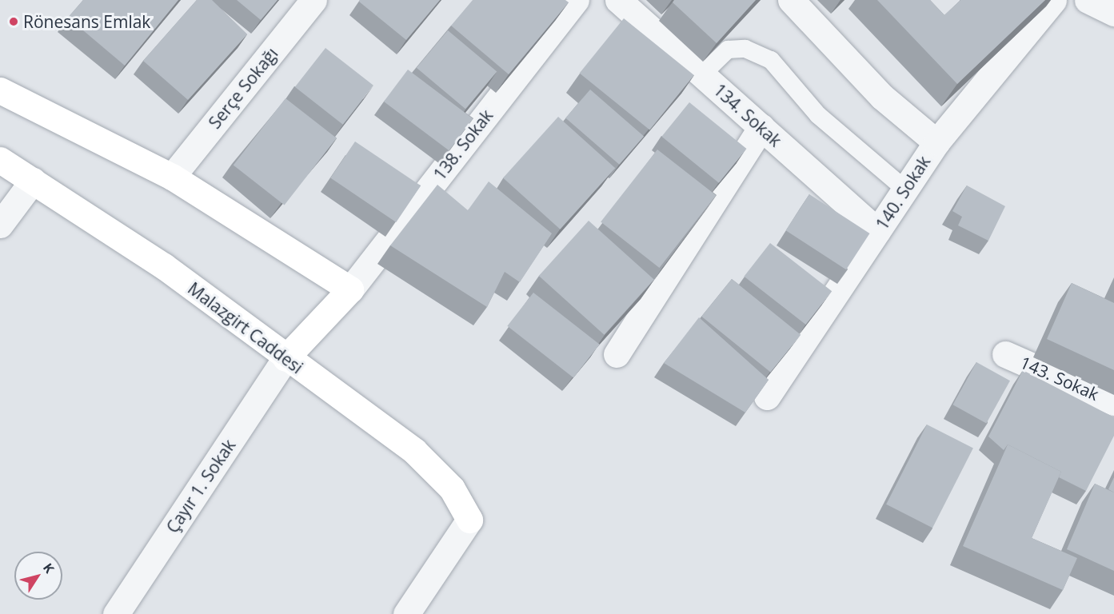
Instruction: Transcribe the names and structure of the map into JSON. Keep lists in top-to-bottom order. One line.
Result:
{"streets":{"main road":["Malazgirt Caddesi"],"street":["Serçe Sokağı","134. Sokak","138. Sokak","140. Sokak","143. Sokak","Çayır 1. Sokak"]},"crossings":[["134. Sokak","140. Sokak"],["Malazgirt Caddesi","Çayır 1. Sokak"]],"places":["Rönesans Emlak"],"north":"top right"}
